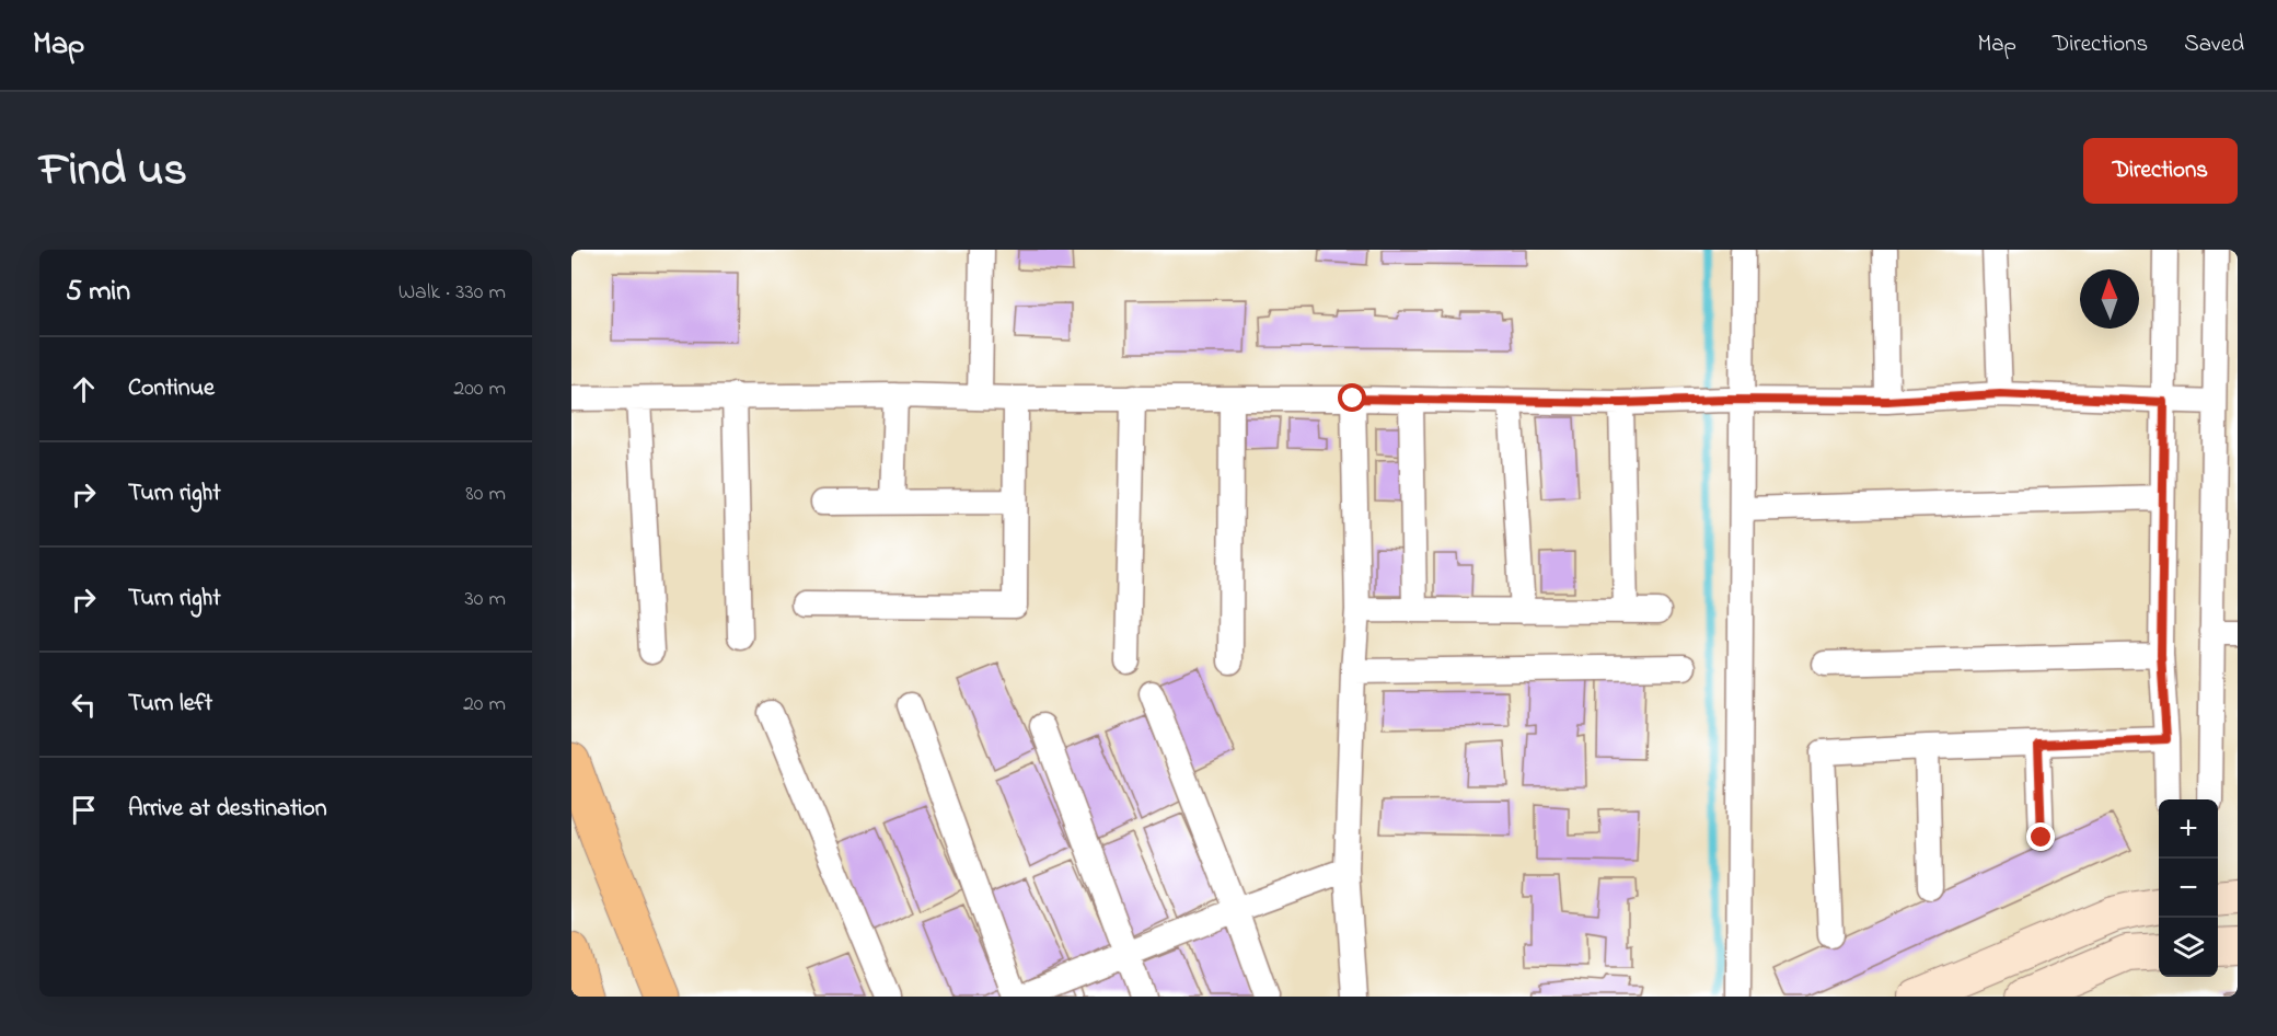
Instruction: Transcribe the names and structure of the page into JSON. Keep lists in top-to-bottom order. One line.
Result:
{"north":"top","page":{"header":"Map","nav":["Map","Directions","Saved"],"title":"Find us","buttons":"Directions","heading":["5 min","Walk · 330 m"],"list":[["Continue","200 m"],["Turn right","80 m"],["Turn right","30 m"],["Turn left","20 m"],"Arrive at destination"],"map_buttons":["+","−"]}}
